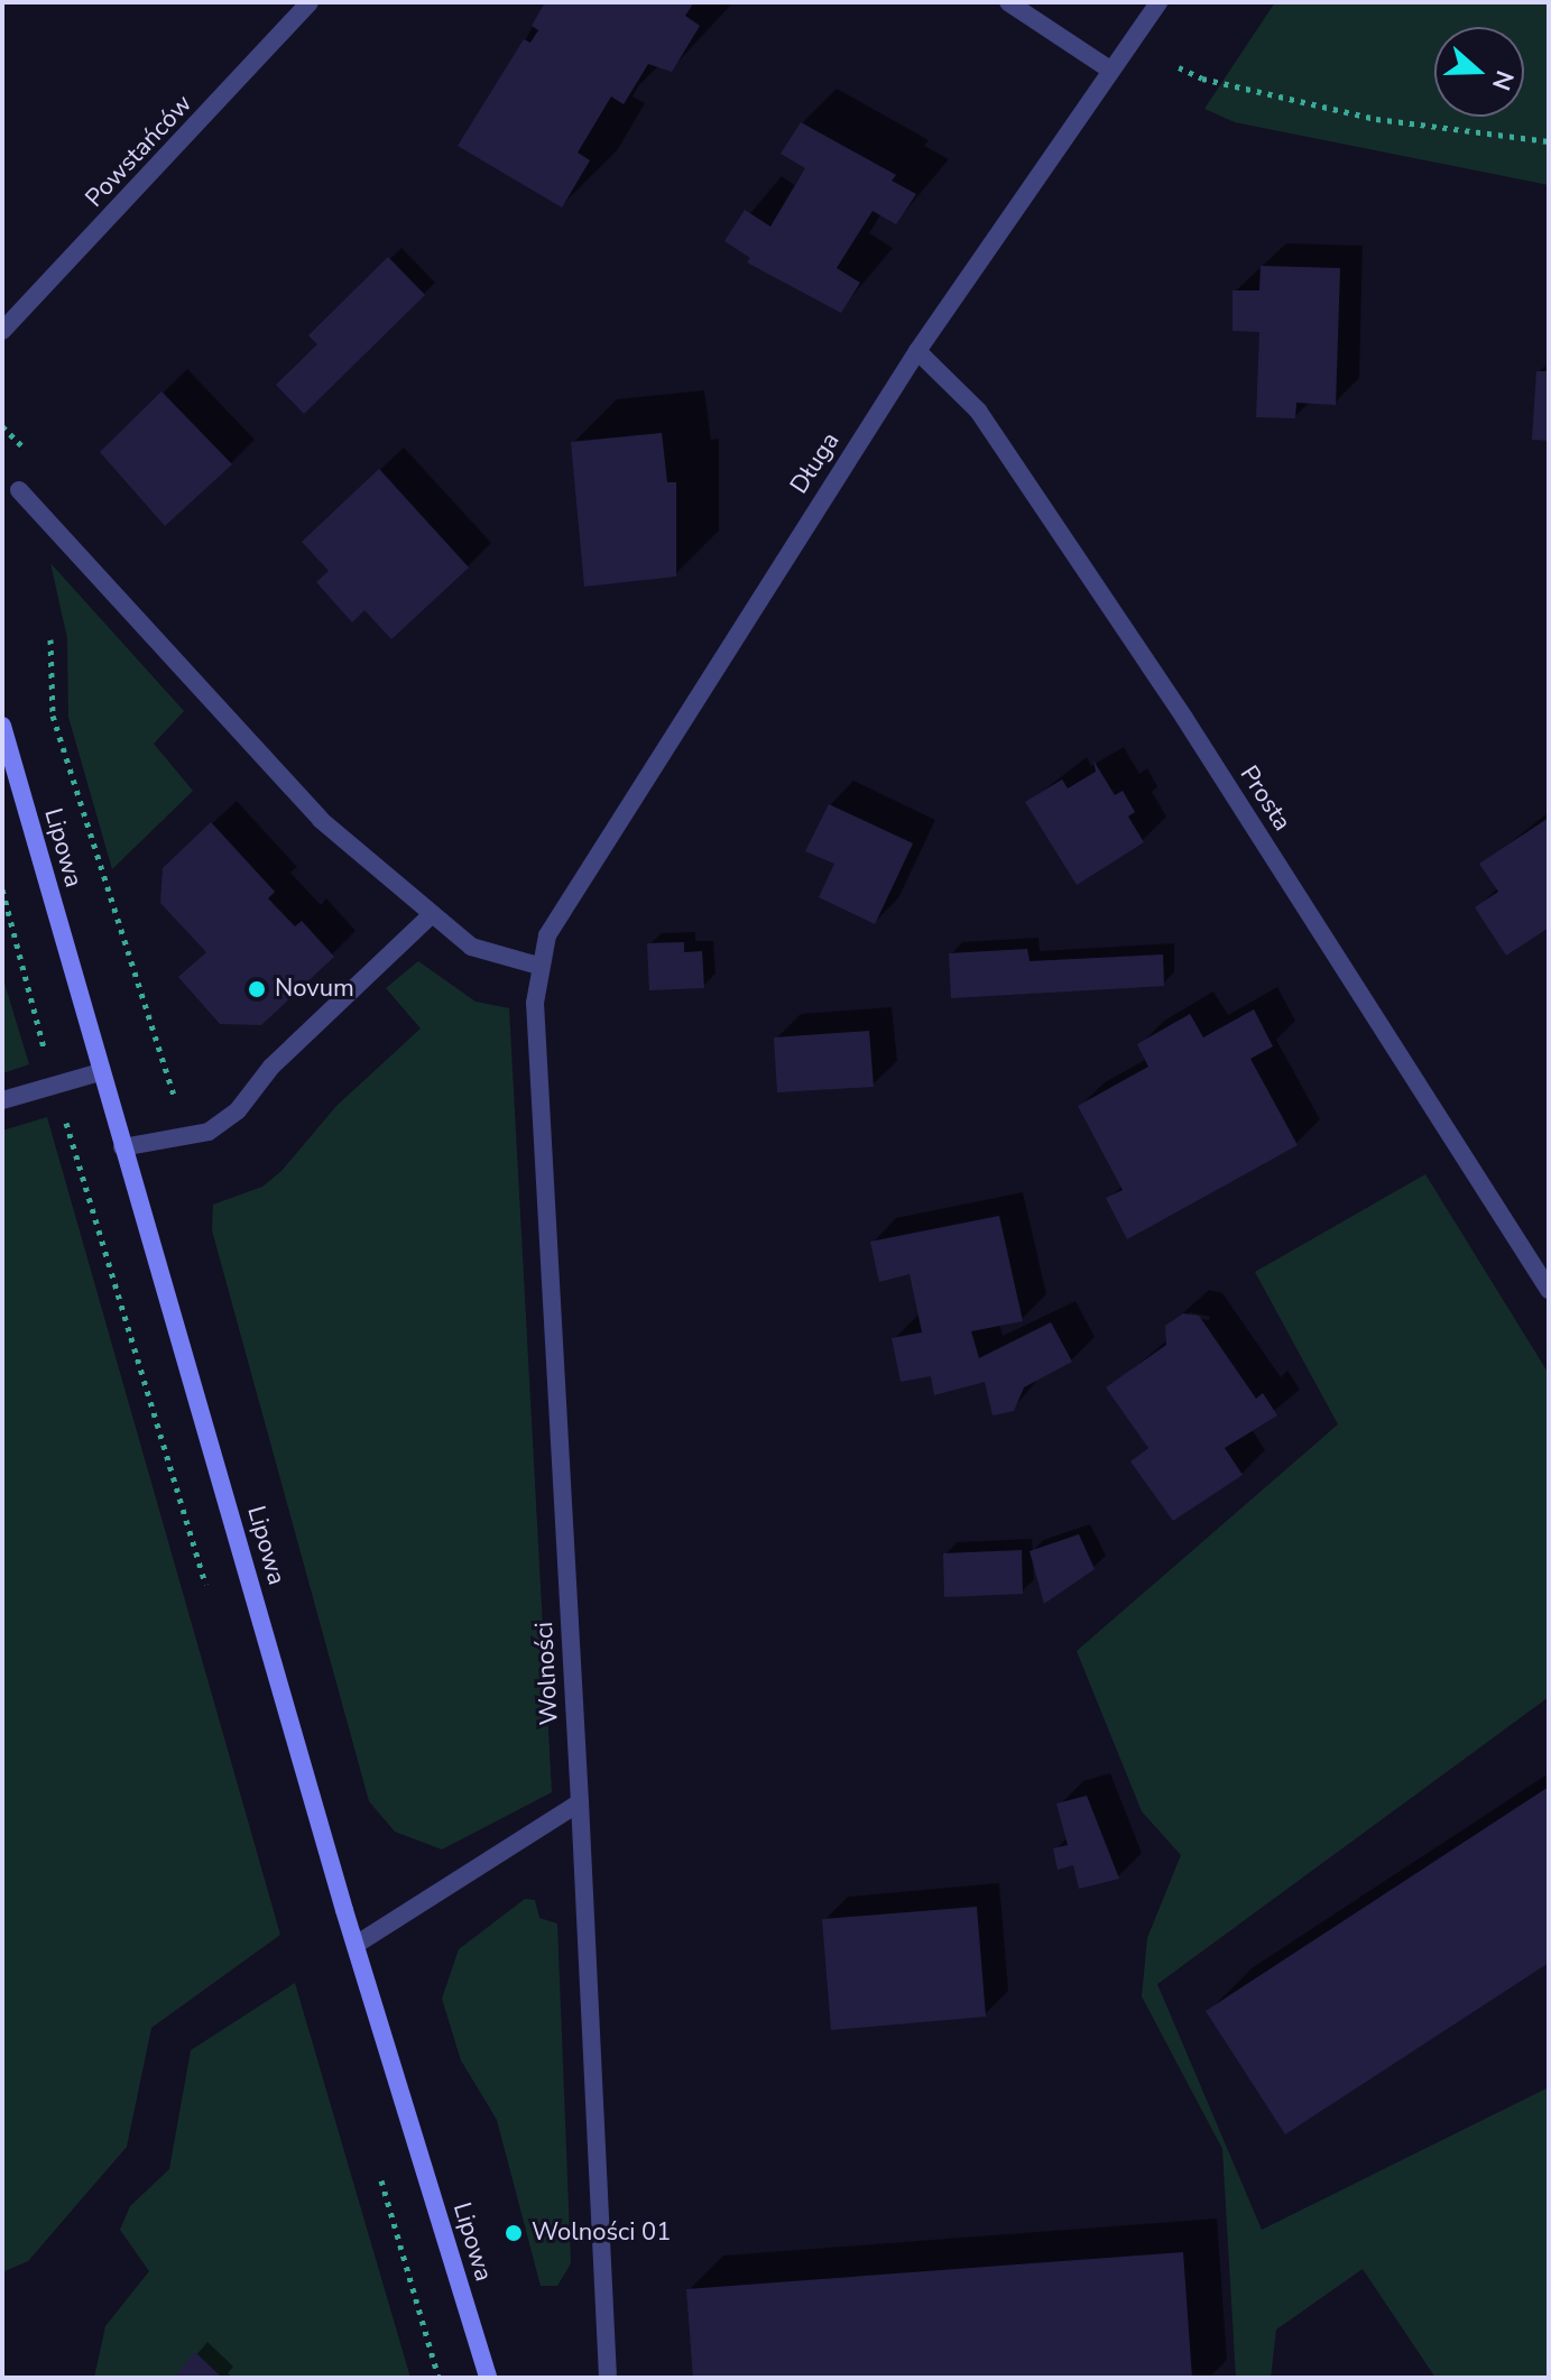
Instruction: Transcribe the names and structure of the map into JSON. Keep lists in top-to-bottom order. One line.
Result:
{"streets":{"street":["Powstańców","Długa","Prosta","Lipowa","Wolności"]},"crossings":[["Długa","Prosta"],["Długa","Wolności"]],"places":["Novum","Wolności 01"],"north":"right"}
